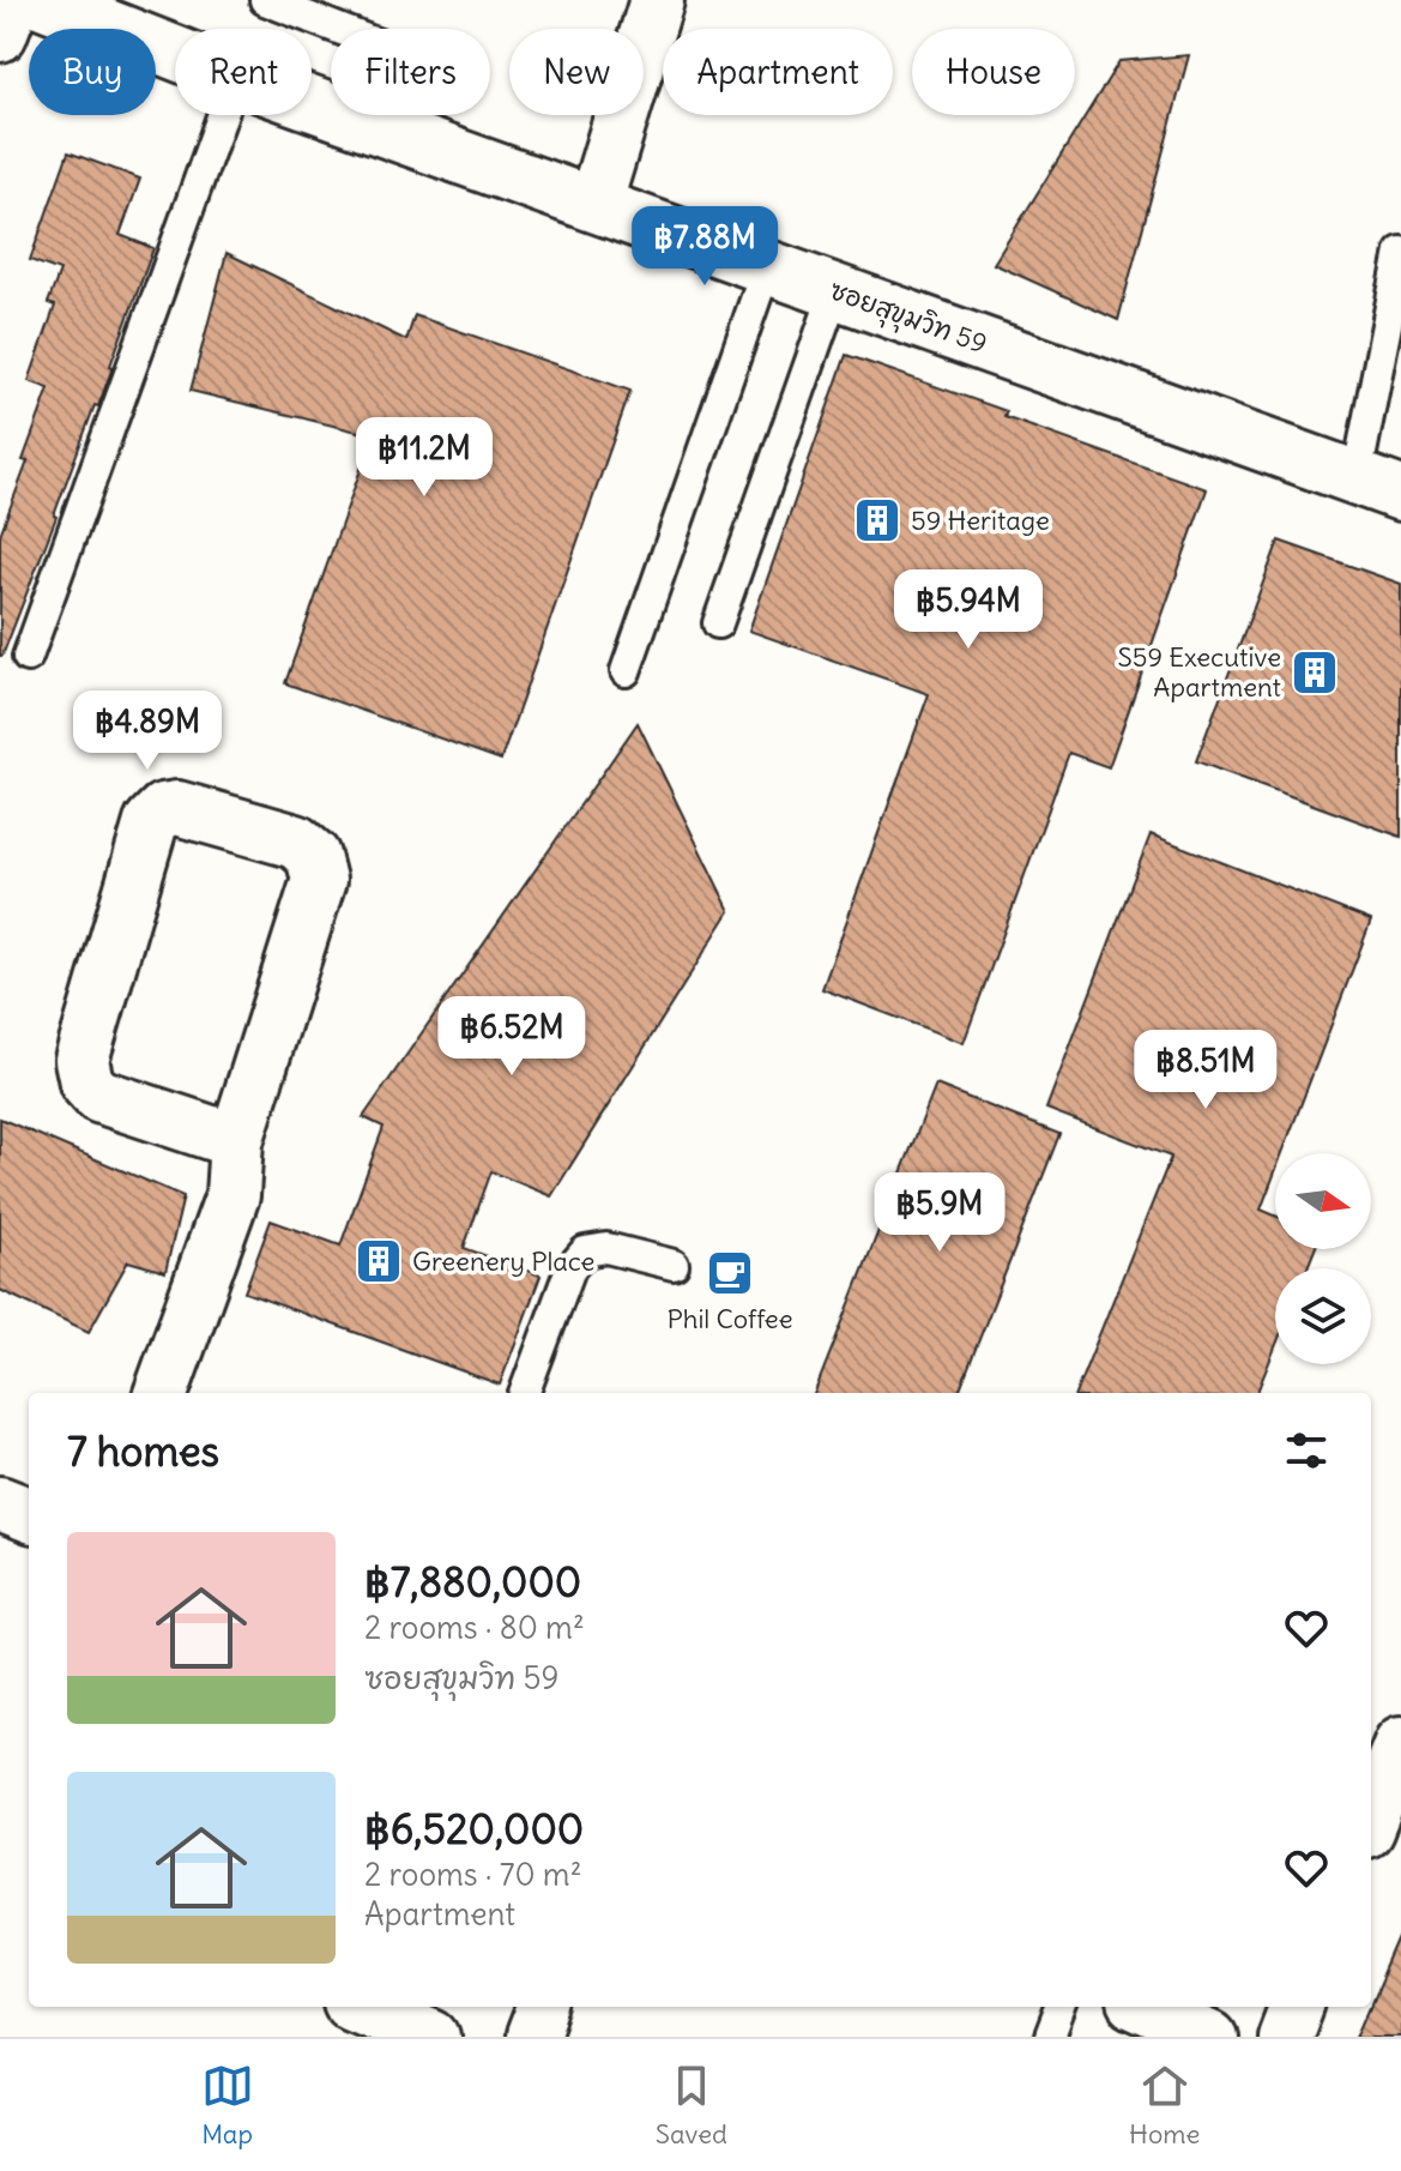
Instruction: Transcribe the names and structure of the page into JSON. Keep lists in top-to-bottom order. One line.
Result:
{"streets":{"street":["ซอยสุขุมวิท 59"]},"places":{"building":["59 Heritage","S59 Executive Apartment","Greenery Place"],"cafe":["Phil Coffee"]},"north":"right","page":{"chip":["Buy","Rent","Filters","New","Apartment","House"],"price":["฿7.88M","฿11.2M","฿5.94M","฿4.89M","฿6.52M","฿8.51M","฿5.9M"],"heading":"7 homes","list":[{"name":"฿7,880,000","note":"2 rooms · 80 m² · ซอยสุขุมวิท 59"},{"name":"฿6,520,000","note":"2 rooms · 70 m² · Apartment"}],"tabs":["Map","Saved","Home"]}}
